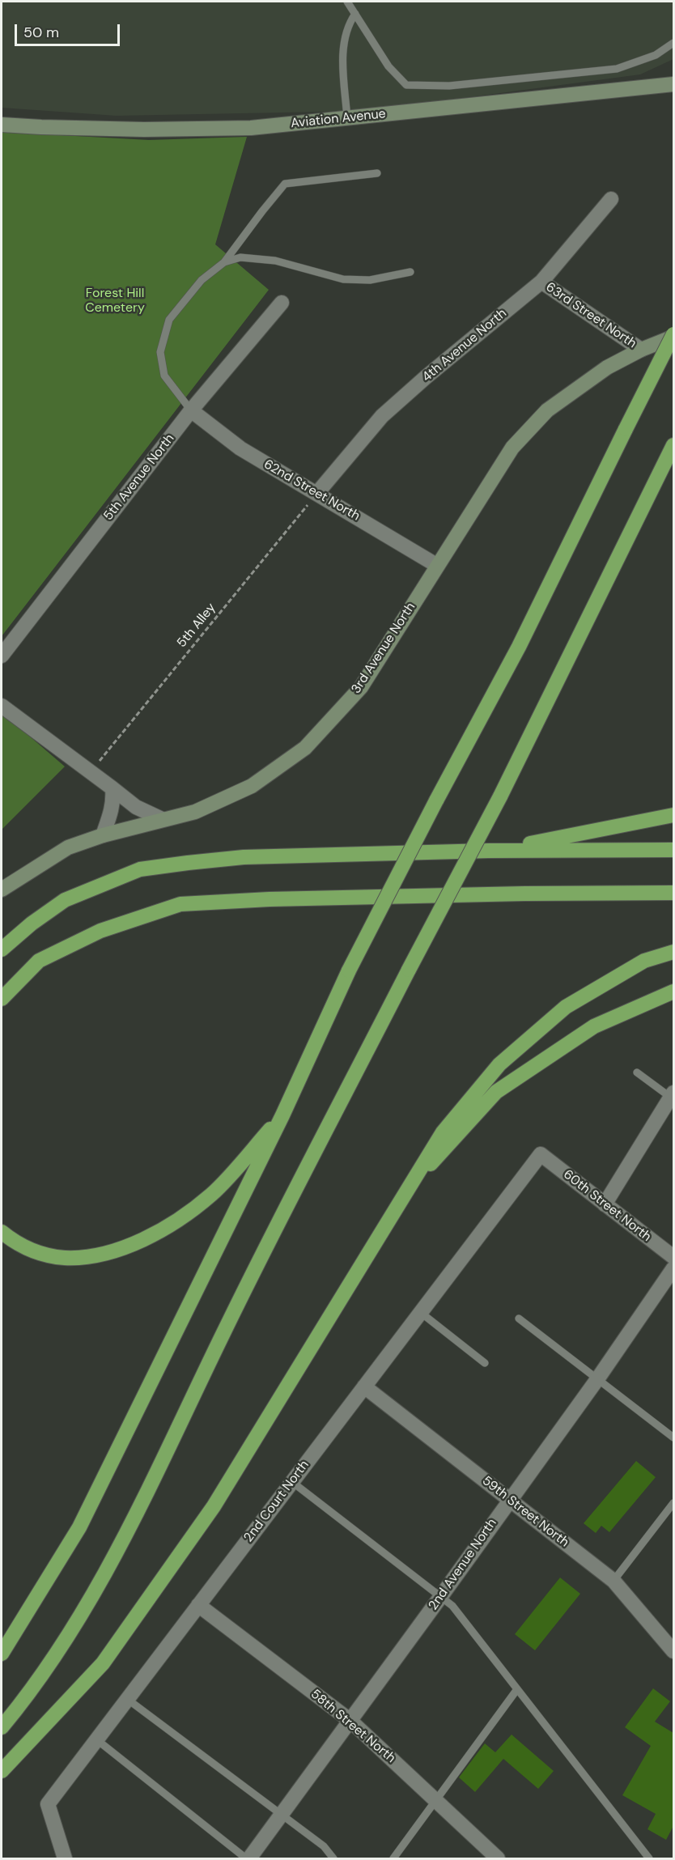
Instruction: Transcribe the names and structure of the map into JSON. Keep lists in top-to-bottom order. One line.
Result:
{"streets":{"street":["Aviation Avenue","63rd Street North","4th Avenue North","5th Avenue North","62nd Street North","3rd Avenue North","60th Street North","2nd Court North","59th Street North","2nd Avenue North","58th Street North"],"path":["5th Alley"]},"crossings":[["63rd Street North","4th Avenue North"],["63rd Street North","3rd Avenue North"],["4th Avenue North","62nd Street North"],["4th Avenue North","5th Alley"],["5th Avenue North","62nd Street North"],["62nd Street North","5th Alley"],["62nd Street North","3rd Avenue North"],["60th Street North","2nd Court North"],["2nd Court North","59th Street North"],["2nd Court North","58th Street North"],["59th Street North","2nd Avenue North"],["2nd Avenue North","58th Street North"]],"parks":["Forest Hill Cemetery"],"scale_bar":"50 m"}
